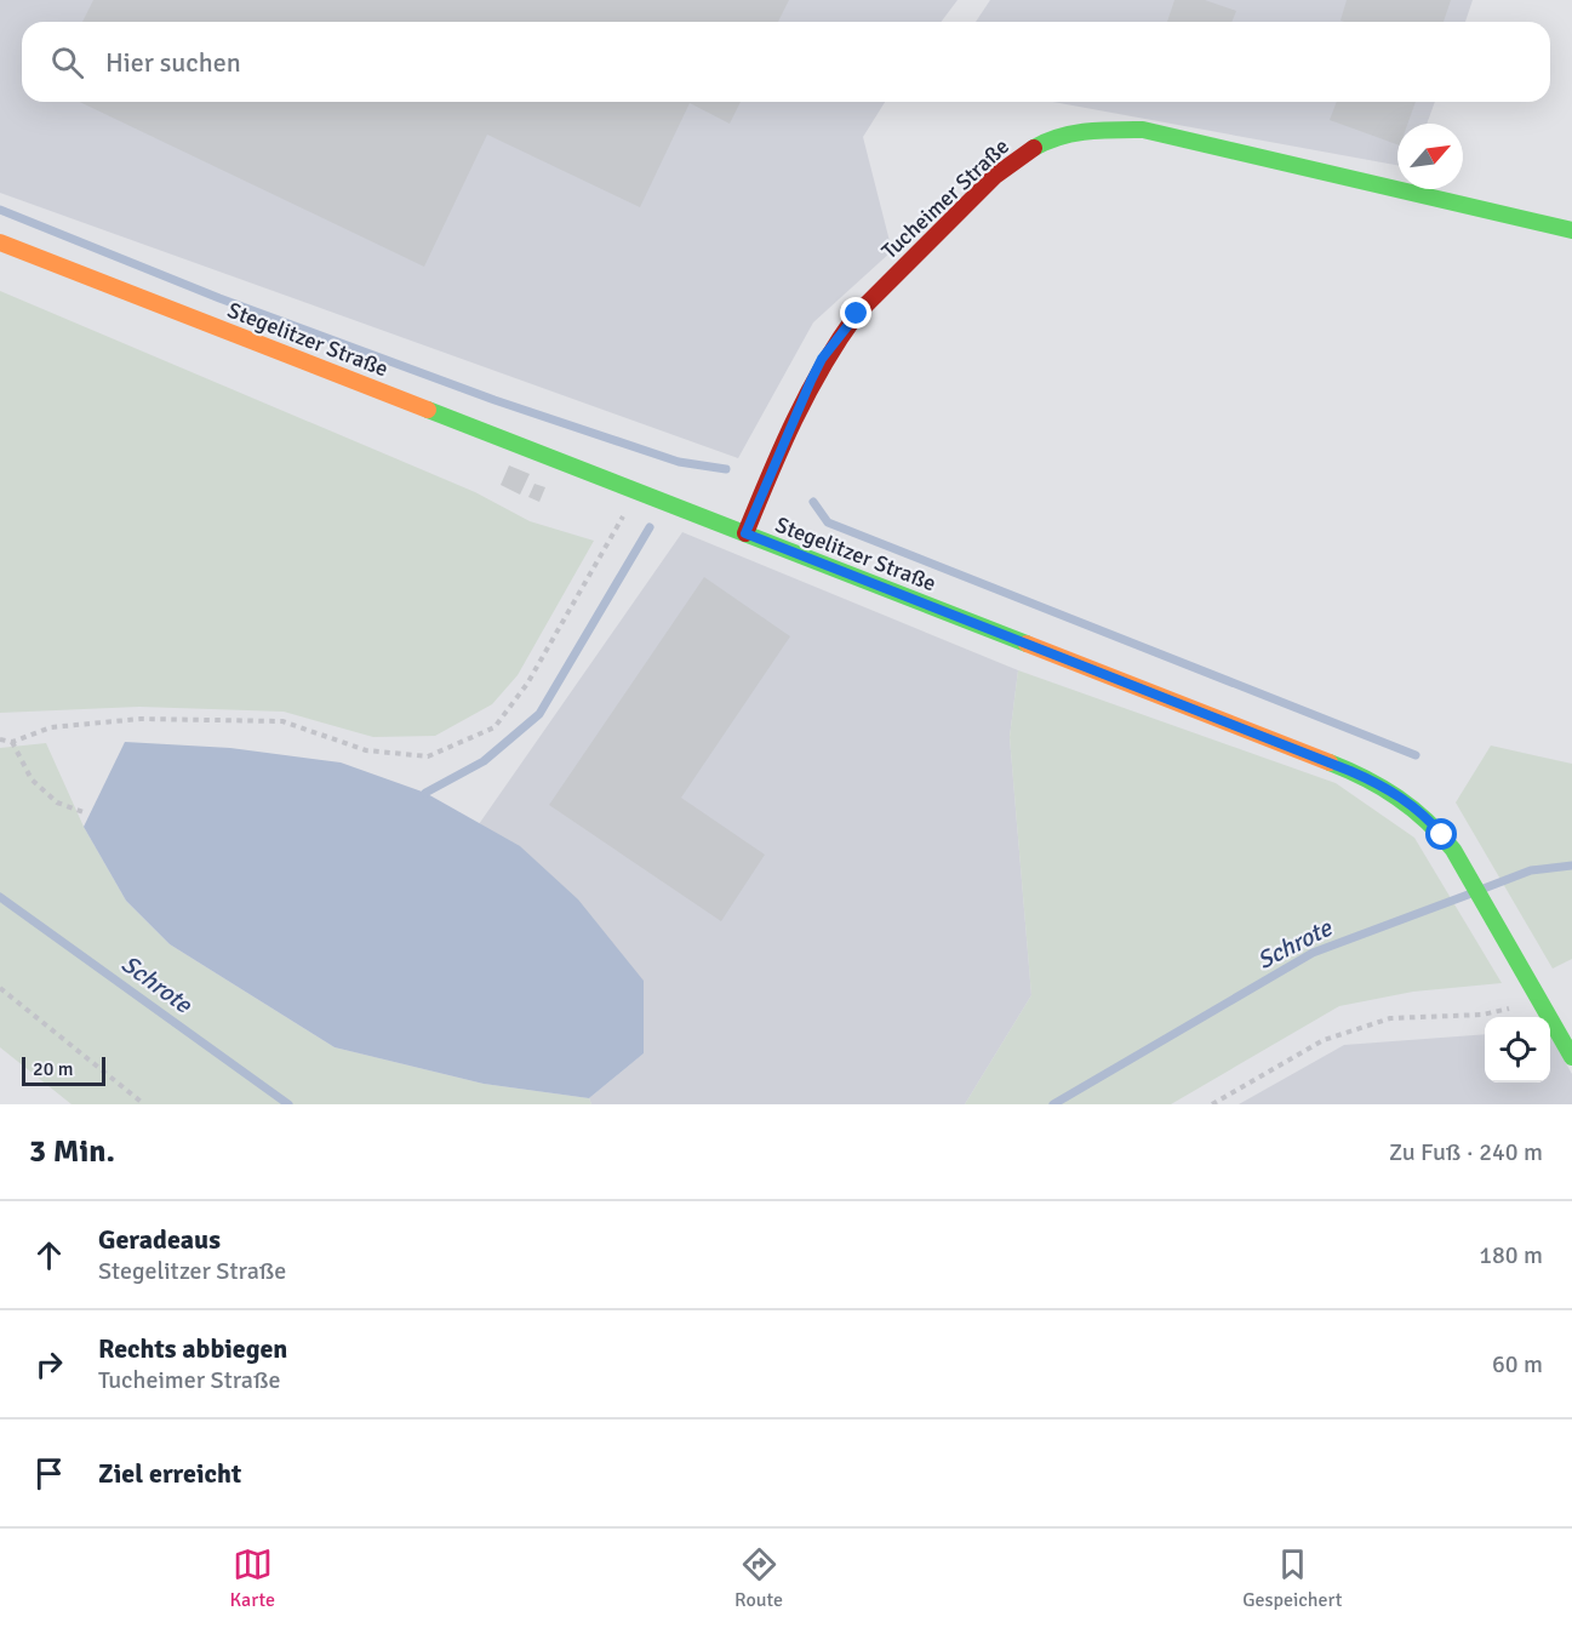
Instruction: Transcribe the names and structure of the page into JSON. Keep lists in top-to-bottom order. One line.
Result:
{"streets":{"street":["Tucheimer Straße","Stegelitzer Straße"]},"crossings":[["Tucheimer Straße","Stegelitzer Straße"]],"water":["Schrote"],"scale_bar":"20 m","north":"top right","page":{"search":"Hier suchen","scale":"20 m","heading":["3 Min.","Zu Fuß · 240 m"],"list":[["Geradeaus","Stegelitzer Straße","180 m"],["Rechts abbiegen","Tucheimer Straße","60 m"],"Ziel erreicht"],"nav":["Karte","Route","Gespeichert"]}}
